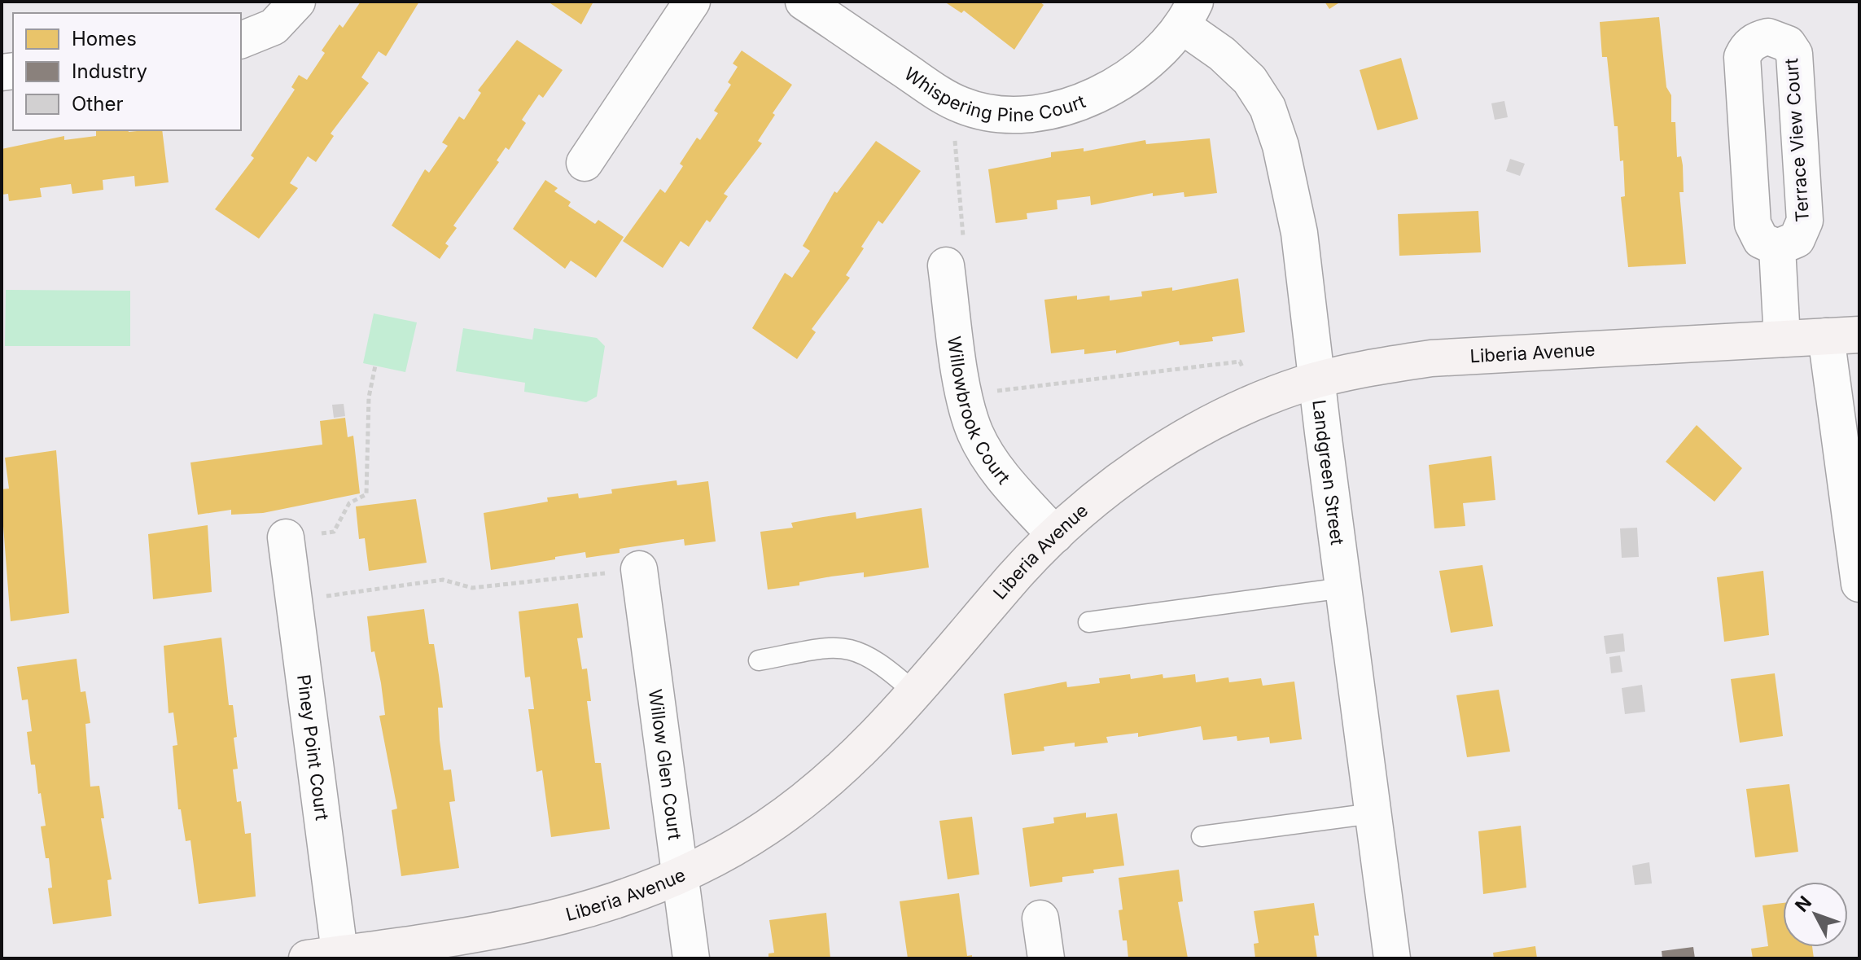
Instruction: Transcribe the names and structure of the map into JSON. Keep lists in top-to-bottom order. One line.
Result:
{"streets":{"main road":["Liberia Avenue"],"street":["Whispering Pine Court","Terrace View Court","Willowbrook Court","Landgreen Street","Piney Point Court","Willow Glen Court"]},"crossings":[["Whispering Pine Court","Landgreen Street"],["Liberia Avenue","Willowbrook Court"],["Liberia Avenue","Landgreen Street"],["Liberia Avenue","Piney Point Court"],["Liberia Avenue","Willow Glen Court"]],"legend":["Homes","Industry","Other"],"north":"top left"}
